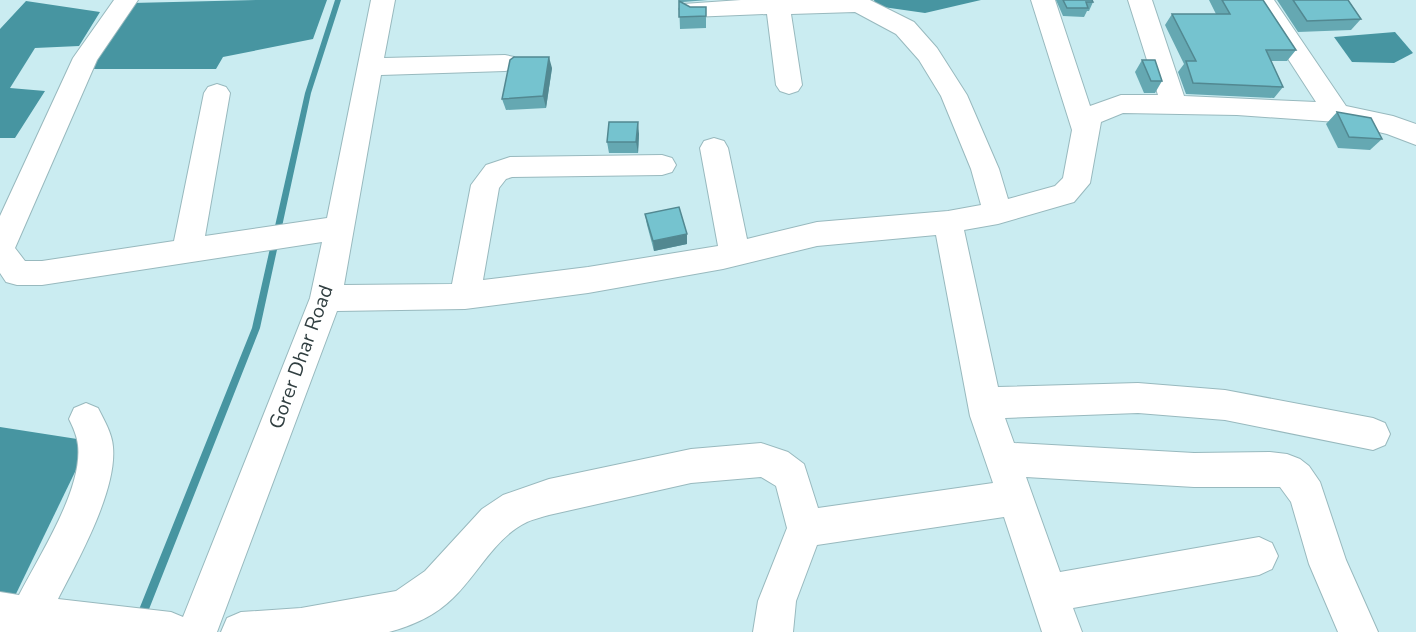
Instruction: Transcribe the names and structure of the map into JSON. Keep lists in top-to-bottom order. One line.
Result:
{"streets":{"street":["Gorer Dhar Road"]}}
